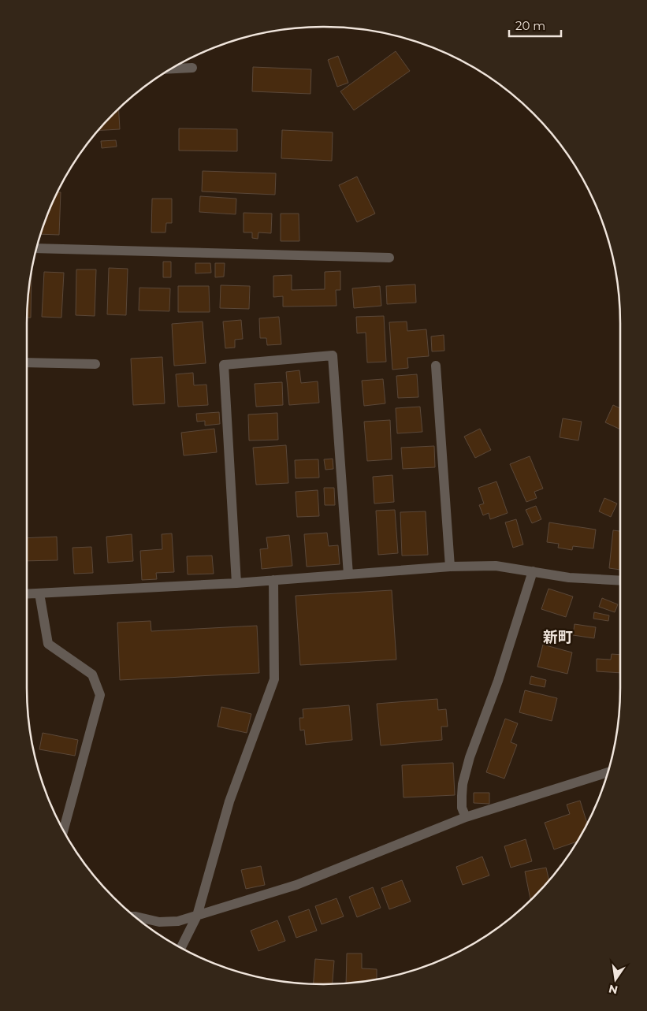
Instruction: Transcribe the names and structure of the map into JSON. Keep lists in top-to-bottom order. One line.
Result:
{"districts":["新町"],"scale_bar":"20 m","north":"bottom"}
